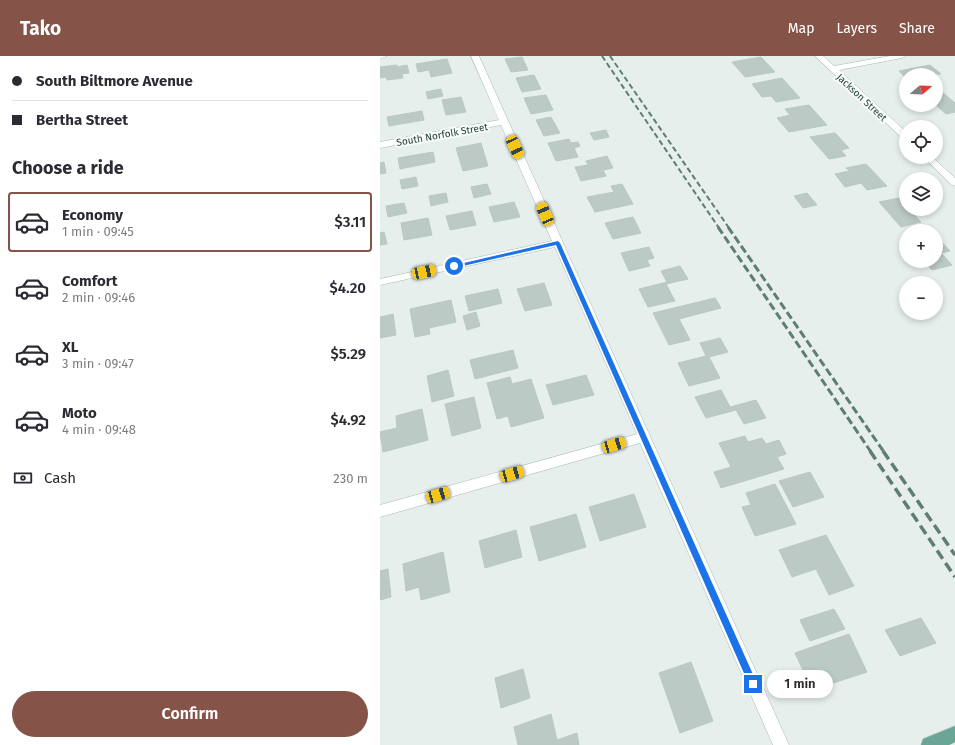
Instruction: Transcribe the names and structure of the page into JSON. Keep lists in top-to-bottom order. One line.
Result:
{"streets":{"street":["Jackson Street","South Norfolk Street"]},"north":"right","page":{"header":"Tako","nav":["Map","Layers","Share"],"banner":["South Biltmore Avenue","Bertha Street"],"map_buttons":["+","−"],"heading":"Choose a ride","list":[{"name":"Economy","note":"1 min · 09:45","value":"$3.11"},{"name":"Comfort","note":"2 min · 09:46","value":"$4.20"},{"name":"XL","note":"3 min · 09:47","value":"$5.29"},{"name":"Moto","note":"4 min · 09:48","value":"$4.92"}],"pay":["Cash","230 m"],"bubble":"1 min","buttons":"Confirm"}}
